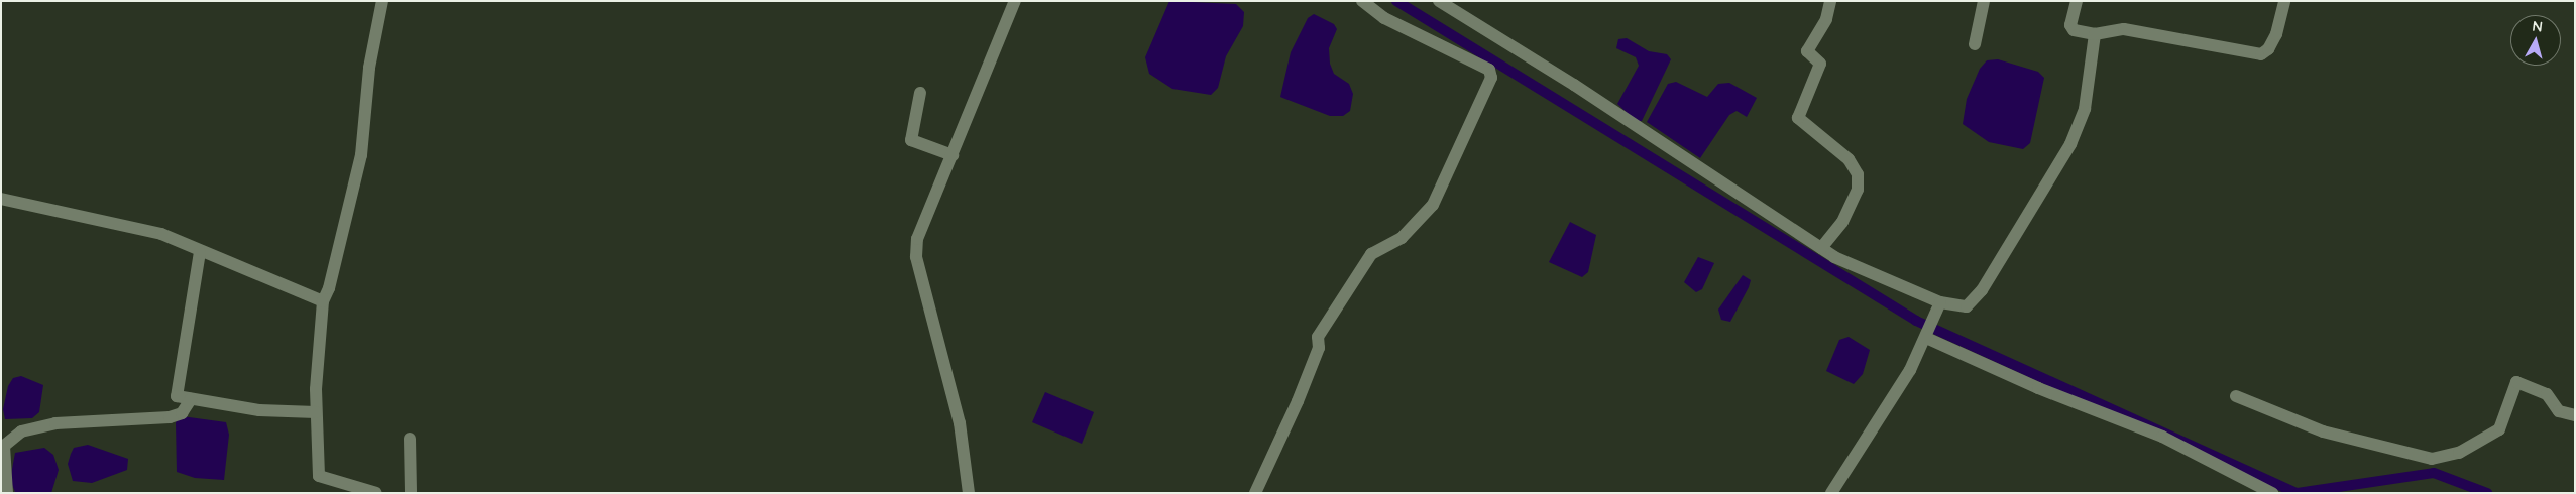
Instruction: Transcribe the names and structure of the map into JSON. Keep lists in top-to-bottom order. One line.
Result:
{"north":"top"}
